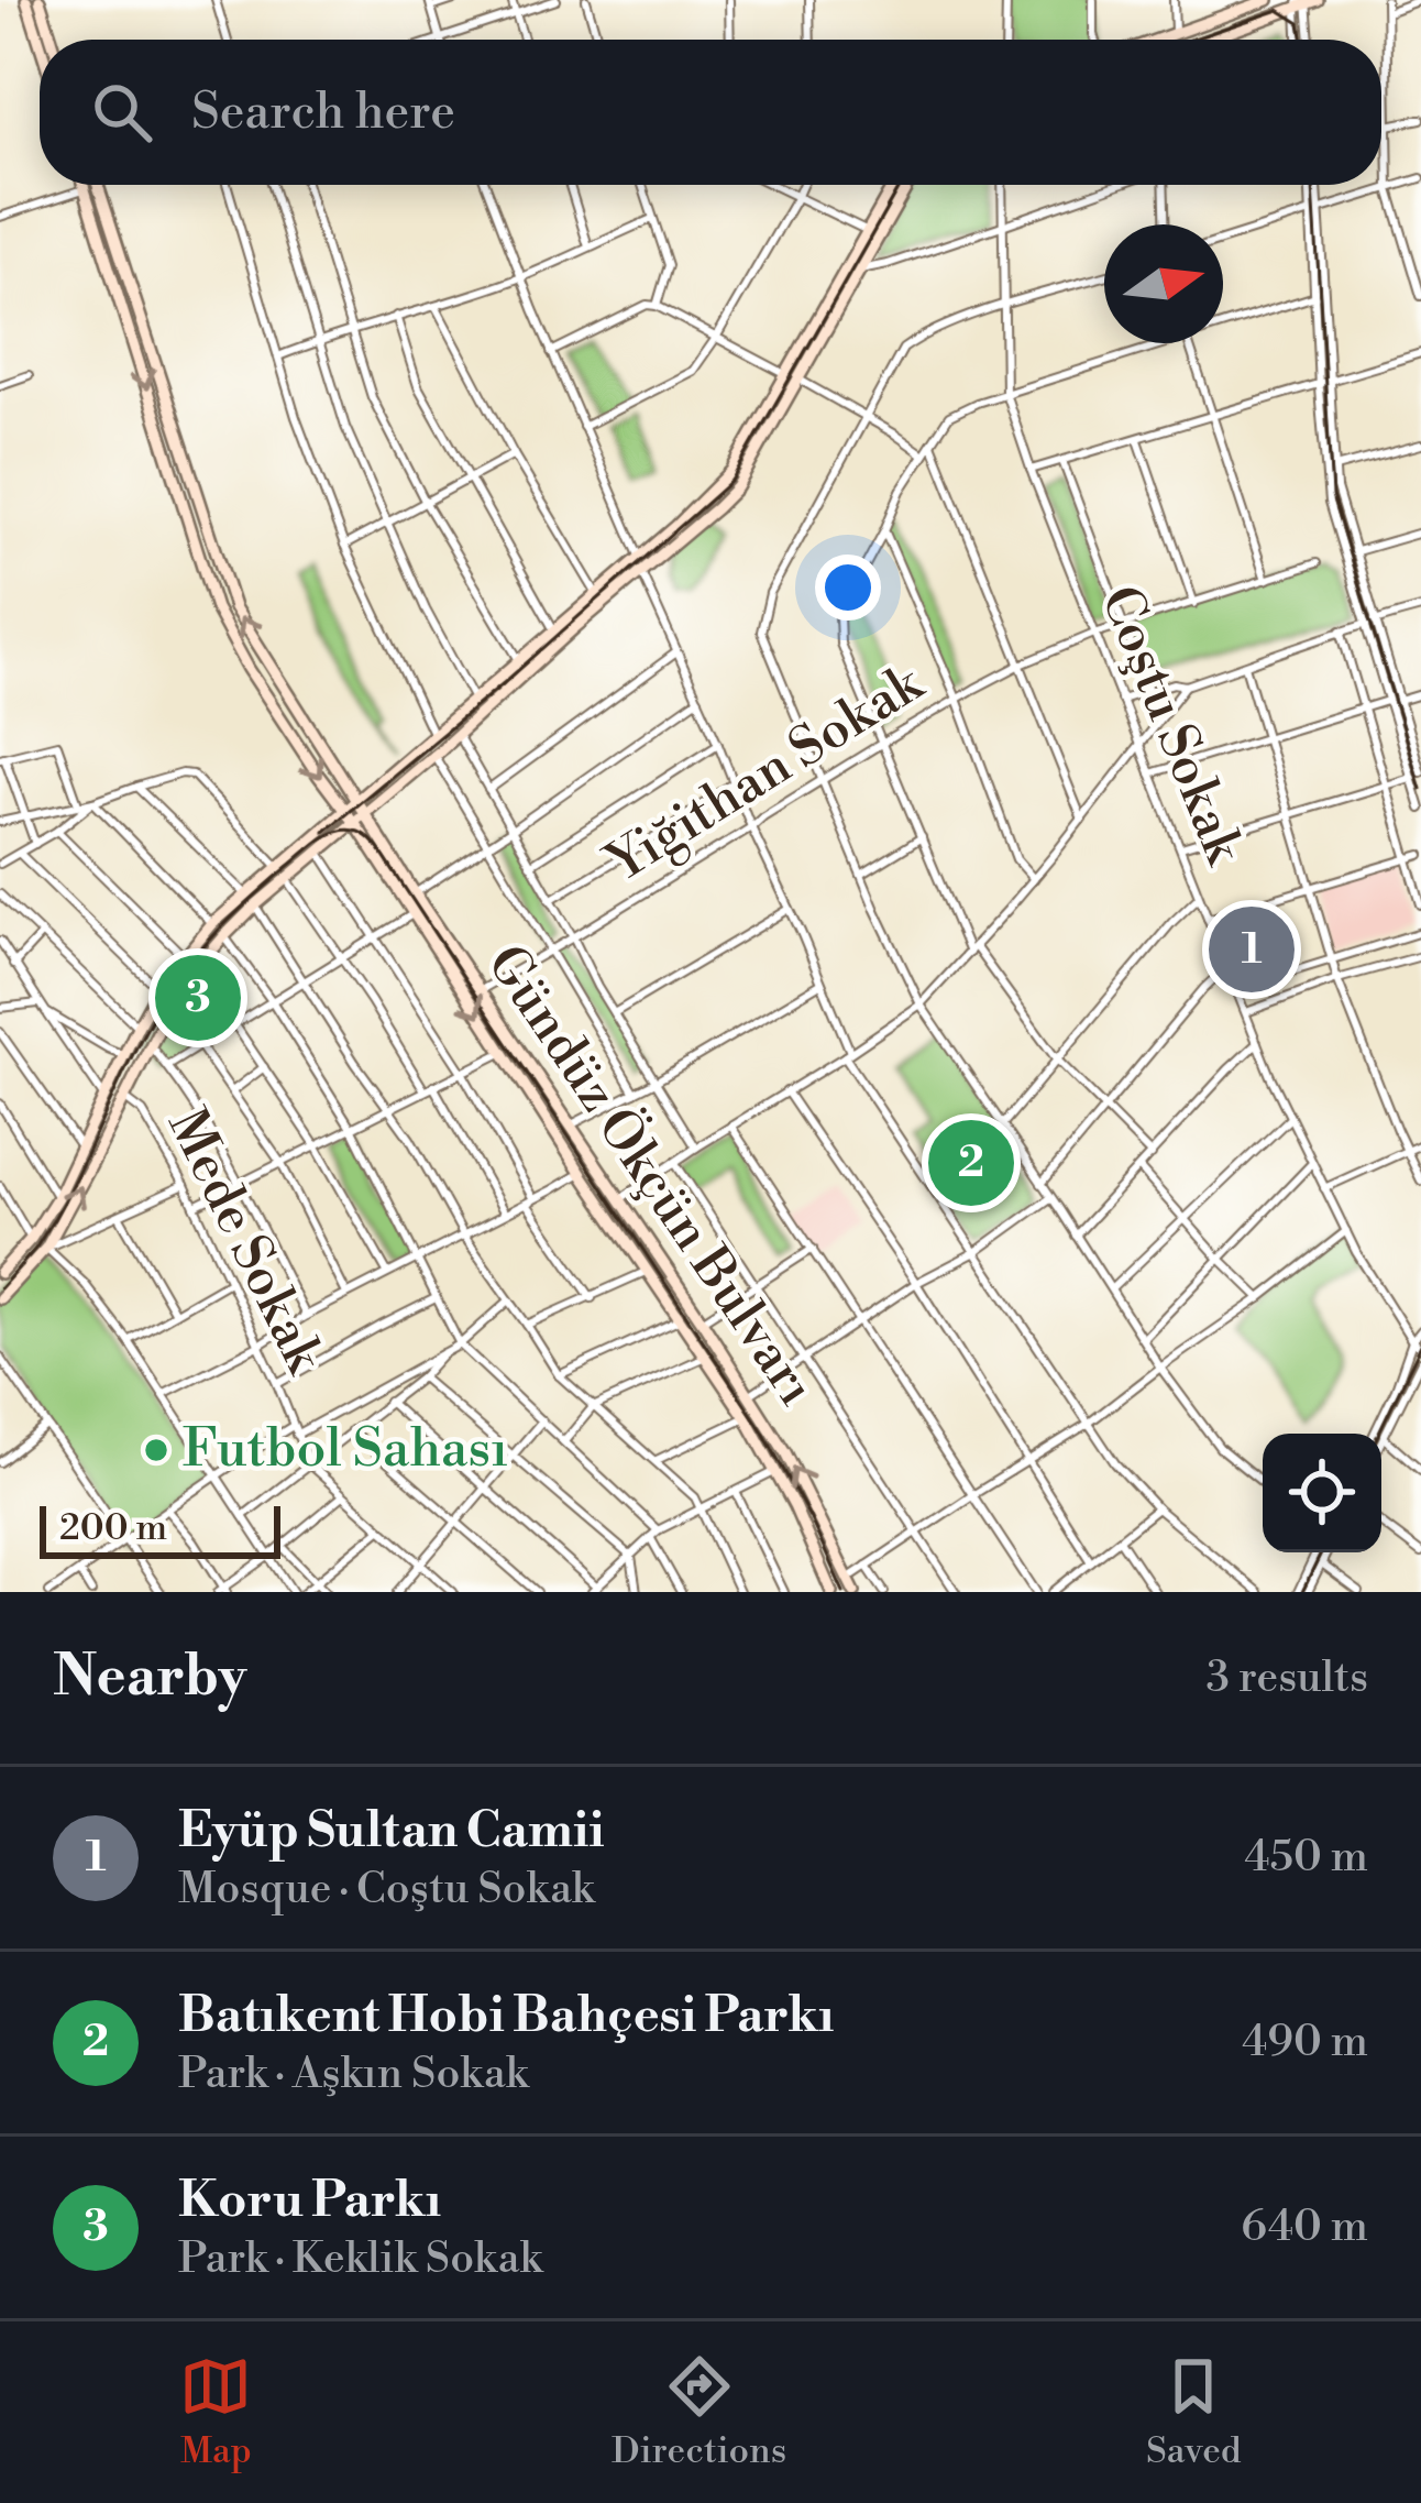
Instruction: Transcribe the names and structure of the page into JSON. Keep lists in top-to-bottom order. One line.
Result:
{"streets":{"street":["Coştu Sokak","Yiğithan Sokak","Gündüz Ökçün Bulvarı","Mede Sokak"]},"crossings":[["Coştu Sokak","Yiğithan Sokak"],["Yiğithan Sokak","Gündüz Ökçün Bulvarı"]],"places":["Futbol Sahası"],"scale_bar":"200 m","north":"right","page":{"search":"Search here","pins":["1","3","2"],"scale":"200 m","heading":["Nearby","3 results"],"list":[{"mark":"1","name":"Eyüp Sultan Camii","note":"Mosque · Coştu Sokak","value":"450 m"},{"mark":"2","name":"Batıkent Hobi Bahçesi Parkı","note":"Park · Aşkın Sokak","value":"490 m"},{"mark":"3","name":"Koru Parkı","note":"Park · Keklik Sokak","value":"640 m"}],"nav":["Map","Directions","Saved"]}}
